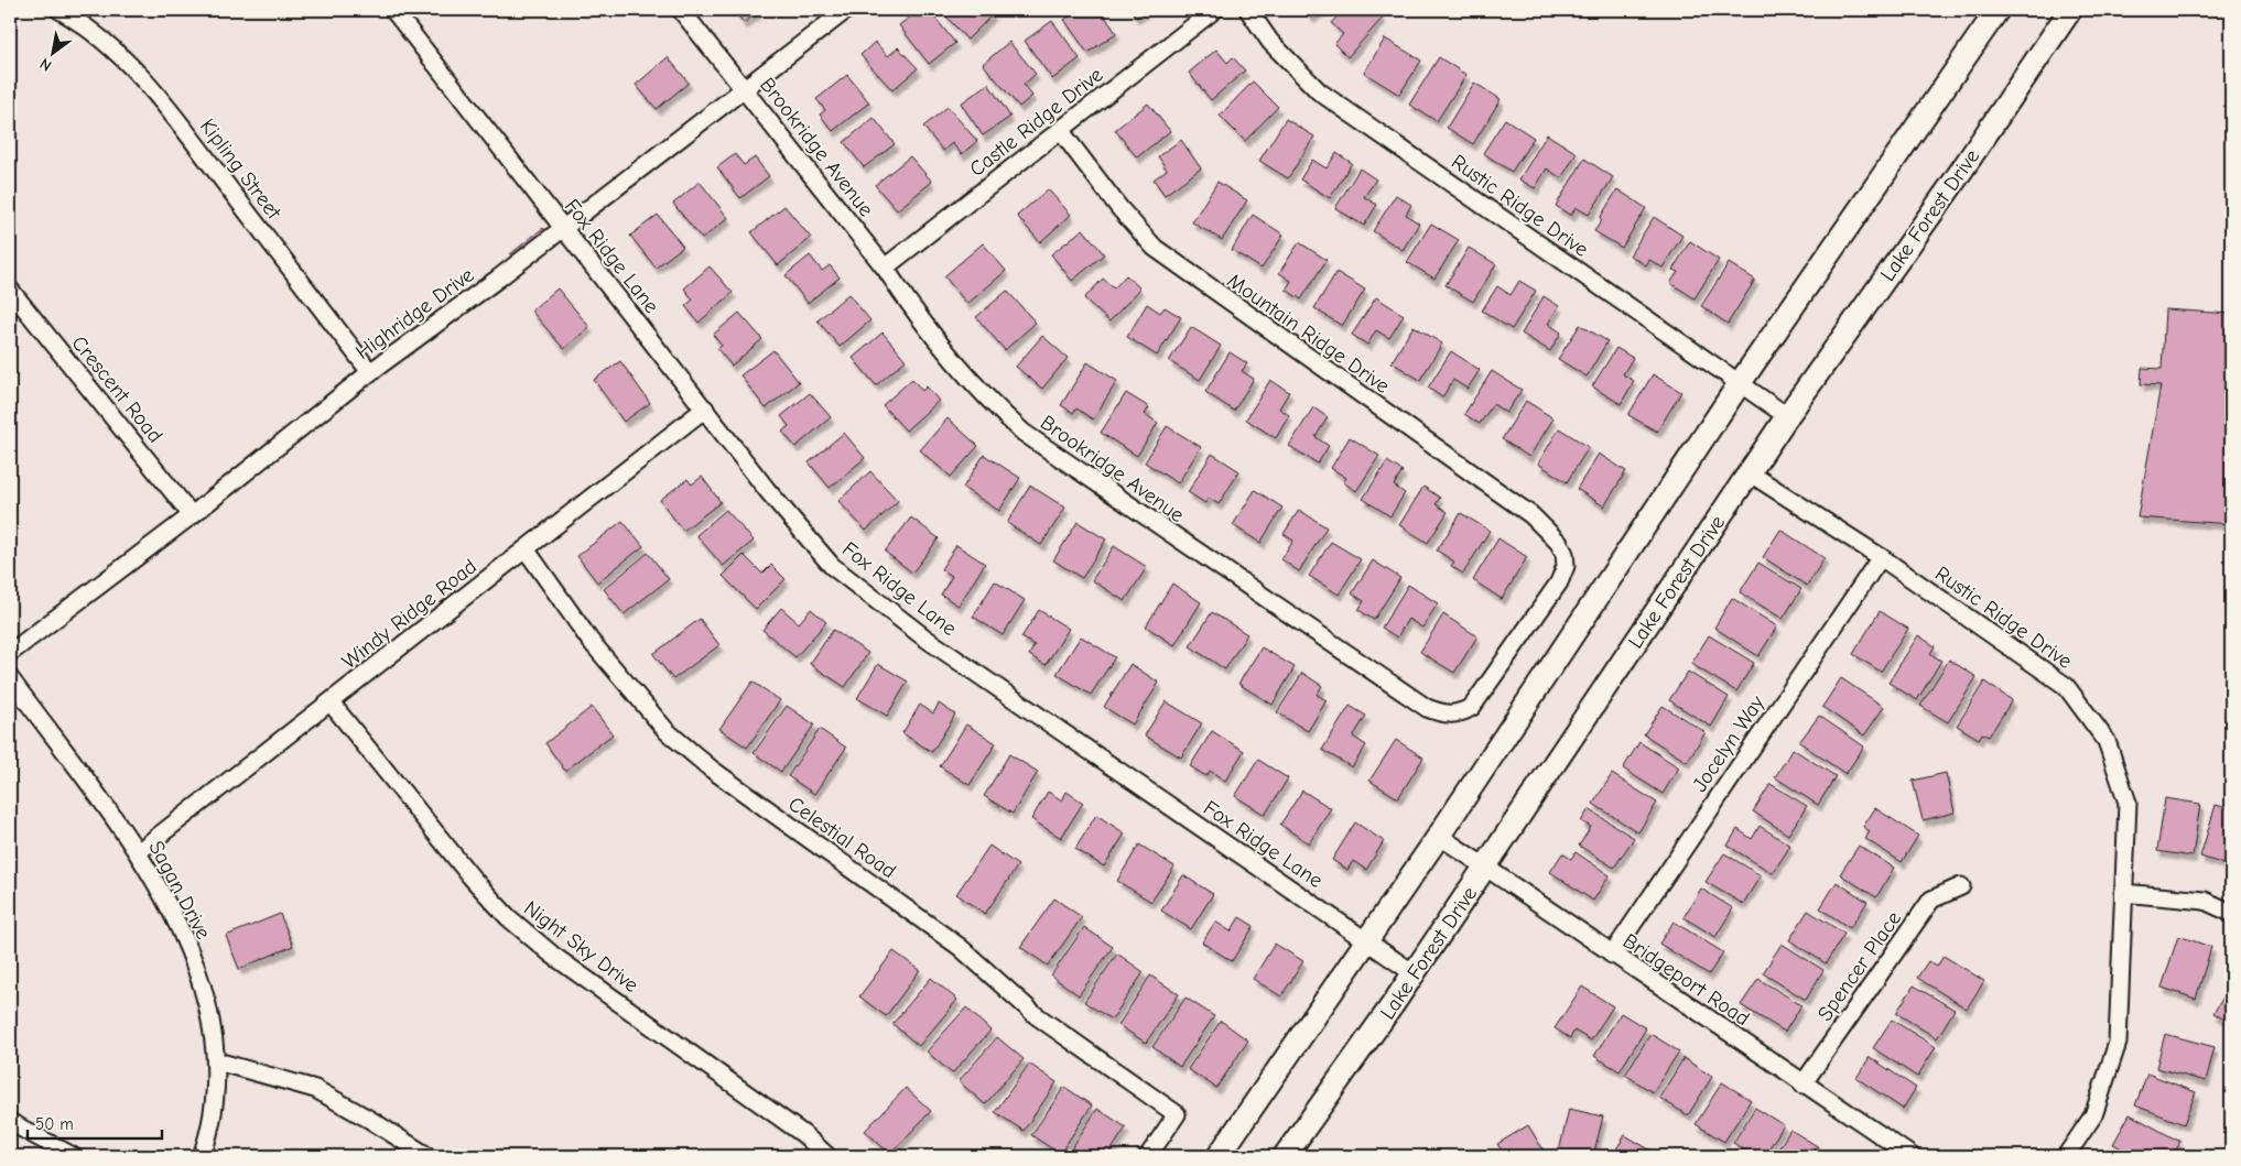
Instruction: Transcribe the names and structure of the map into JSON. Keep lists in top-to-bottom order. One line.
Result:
{"streets":{"main road":["Lake Forest Drive"],"street":["Castle Ridge Drive","Brookridge Avenue","Kipling Street","Rustic Ridge Drive","Fox Ridge Lane","Highridge Drive","Mountain Ridge Drive","Crescent Road","Windy Ridge Road","Jocelyn Way","Celestial Road","Sagan Drive","Night Sky Drive","Spencer Place","Bridgeport Road"]},"crossings":[["Castle Ridge Drive","Brookridge Avenue"],["Castle Ridge Drive","Mountain Ridge Drive"],["Brookridge Avenue","Highridge Drive"],["Brookridge Avenue","Mountain Ridge Drive"],["Kipling Street","Highridge Drive"],["Rustic Ridge Drive","Lake Forest Drive"],["Rustic Ridge Drive","Jocelyn Way"],["Lake Forest Drive","Fox Ridge Lane"],["Lake Forest Drive","Bridgeport Road"],["Fox Ridge Lane","Highridge Drive"],["Fox Ridge Lane","Windy Ridge Road"],["Highridge Drive","Crescent Road"],["Windy Ridge Road","Celestial Road"],["Windy Ridge Road","Sagan Drive"],["Windy Ridge Road","Night Sky Drive"],["Jocelyn Way","Bridgeport Road"],["Spencer Place","Bridgeport Road"]],"scale_bar":"50 m","north":"bottom left"}
